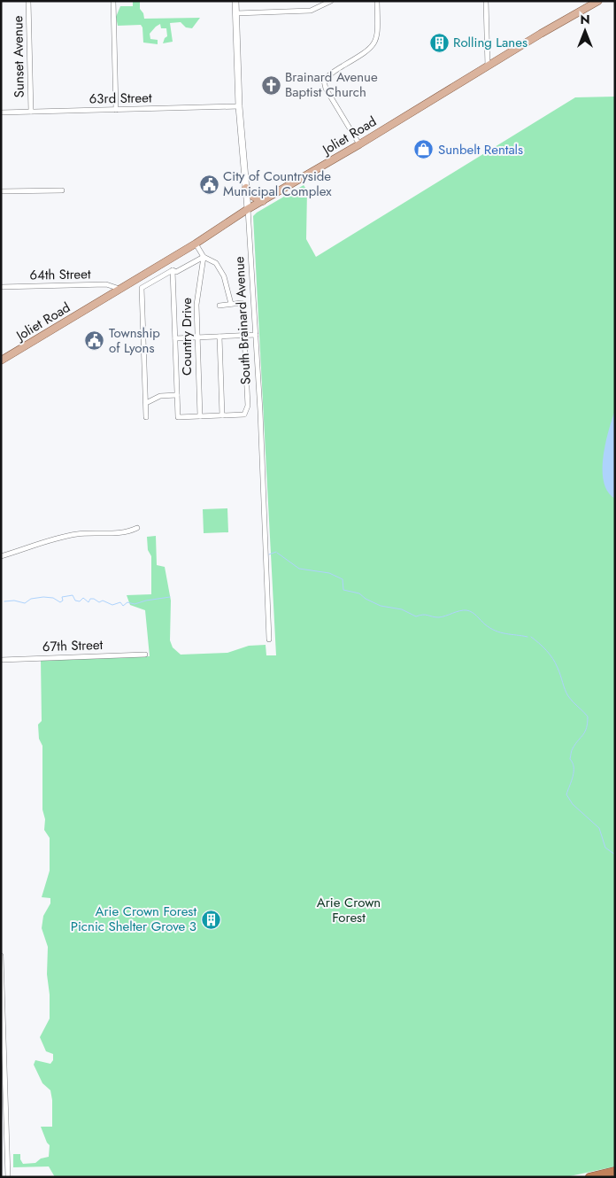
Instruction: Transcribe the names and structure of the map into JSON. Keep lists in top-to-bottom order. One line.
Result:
{"streets":{"main road":["Joliet Road"],"street":["Sunset Avenue","63rd Street","64th Street","South Brainard Avenue","Country Drive","67th Street"]},"crossings":[["Sunset Avenue","63rd Street"],["63rd Street","South Brainard Avenue"],["Joliet Road","64th Street"],["Joliet Road","South Brainard Avenue"]],"parks":["Arie Crown Forest"],"places":{"building":["Rolling Lanes","Arie Crown Forest Picnic Shelter Grove 3"],"church":["Brainard Avenue Baptist Church"],"shop":["Sunbelt Rentals"],"public building":["City of Countryside Municipal Complex","Township of Lyons"]},"north":"top"}
